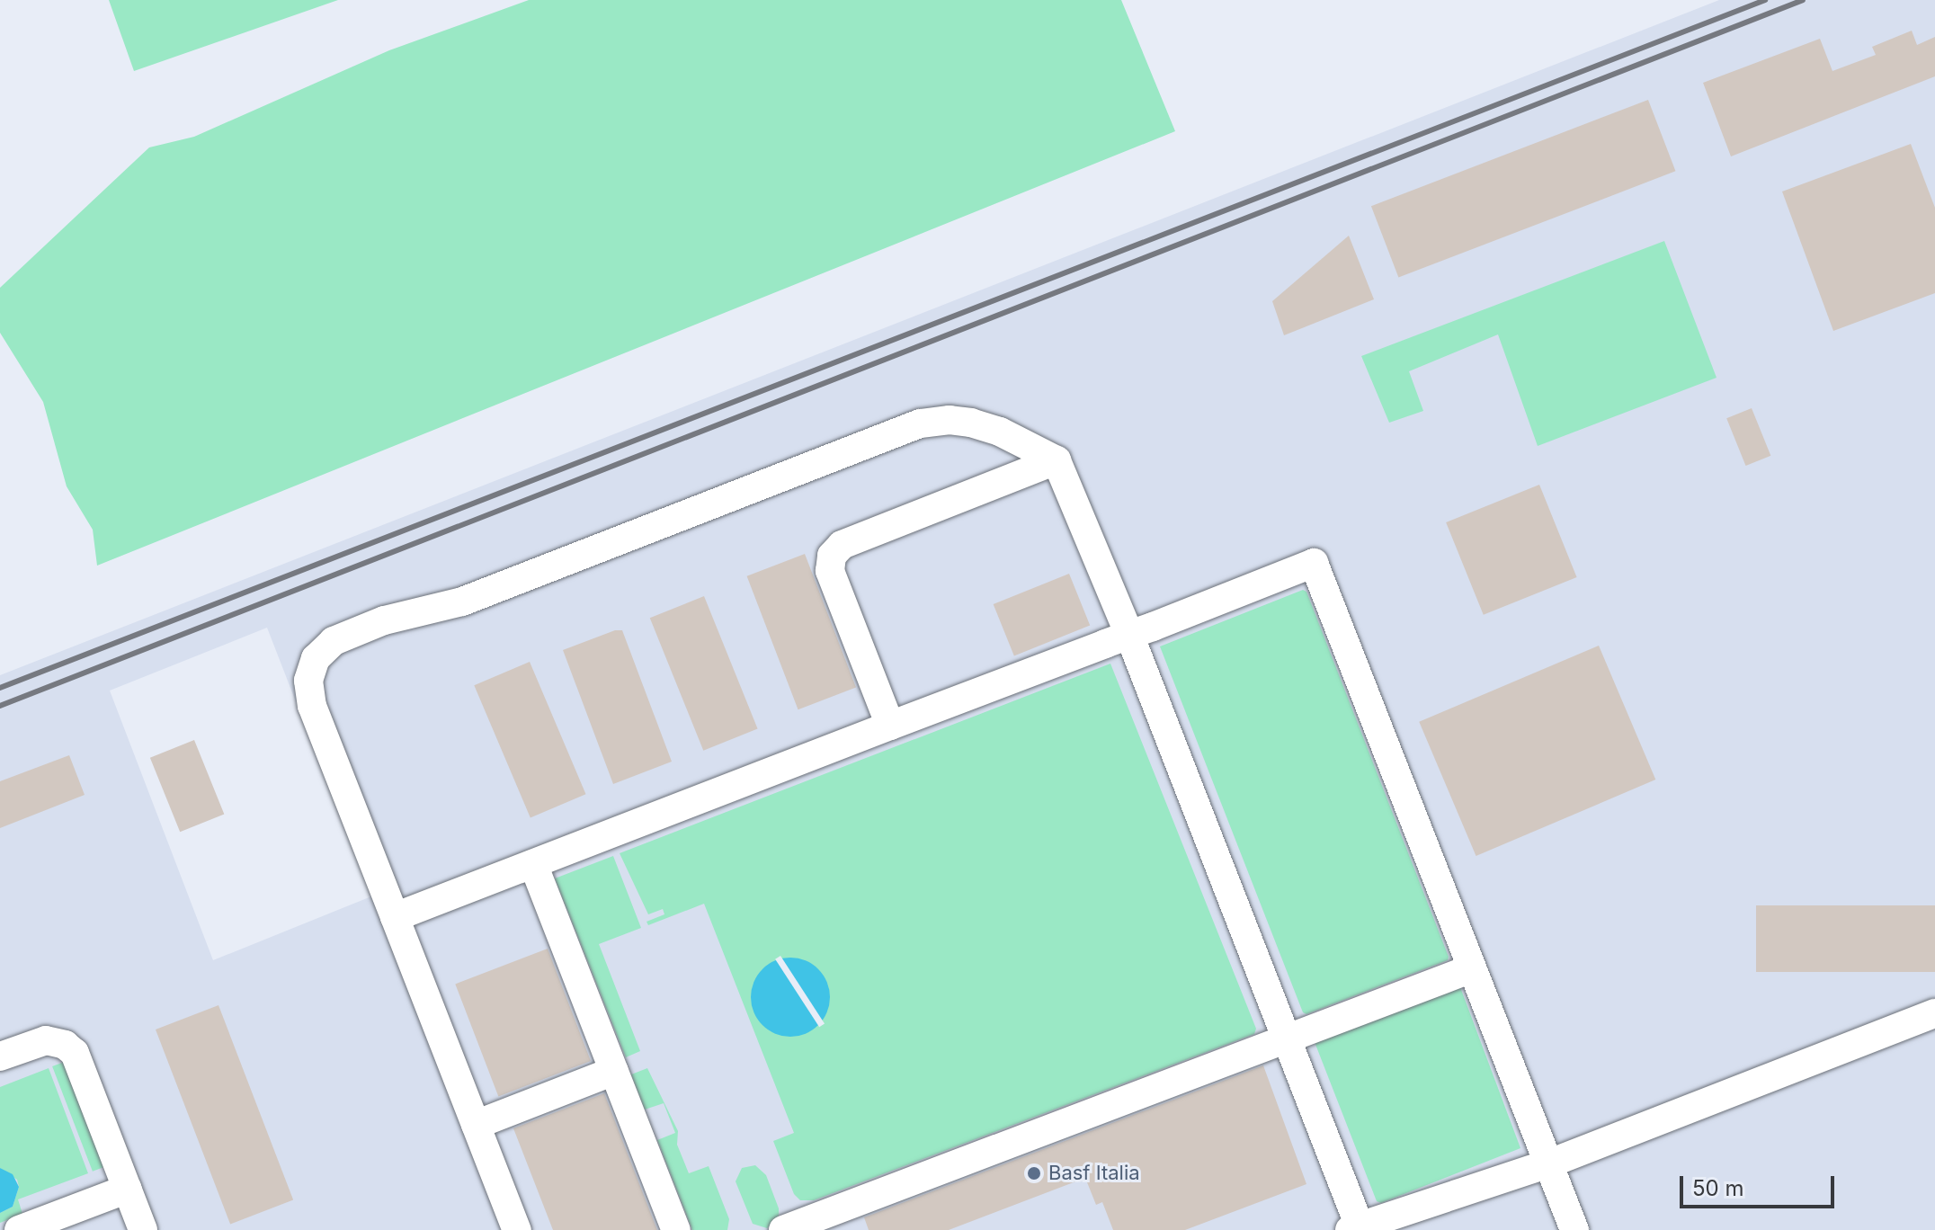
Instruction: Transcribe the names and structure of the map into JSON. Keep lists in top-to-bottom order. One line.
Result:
{"places":["Basf Italia"],"scale_bar":"50 m"}
